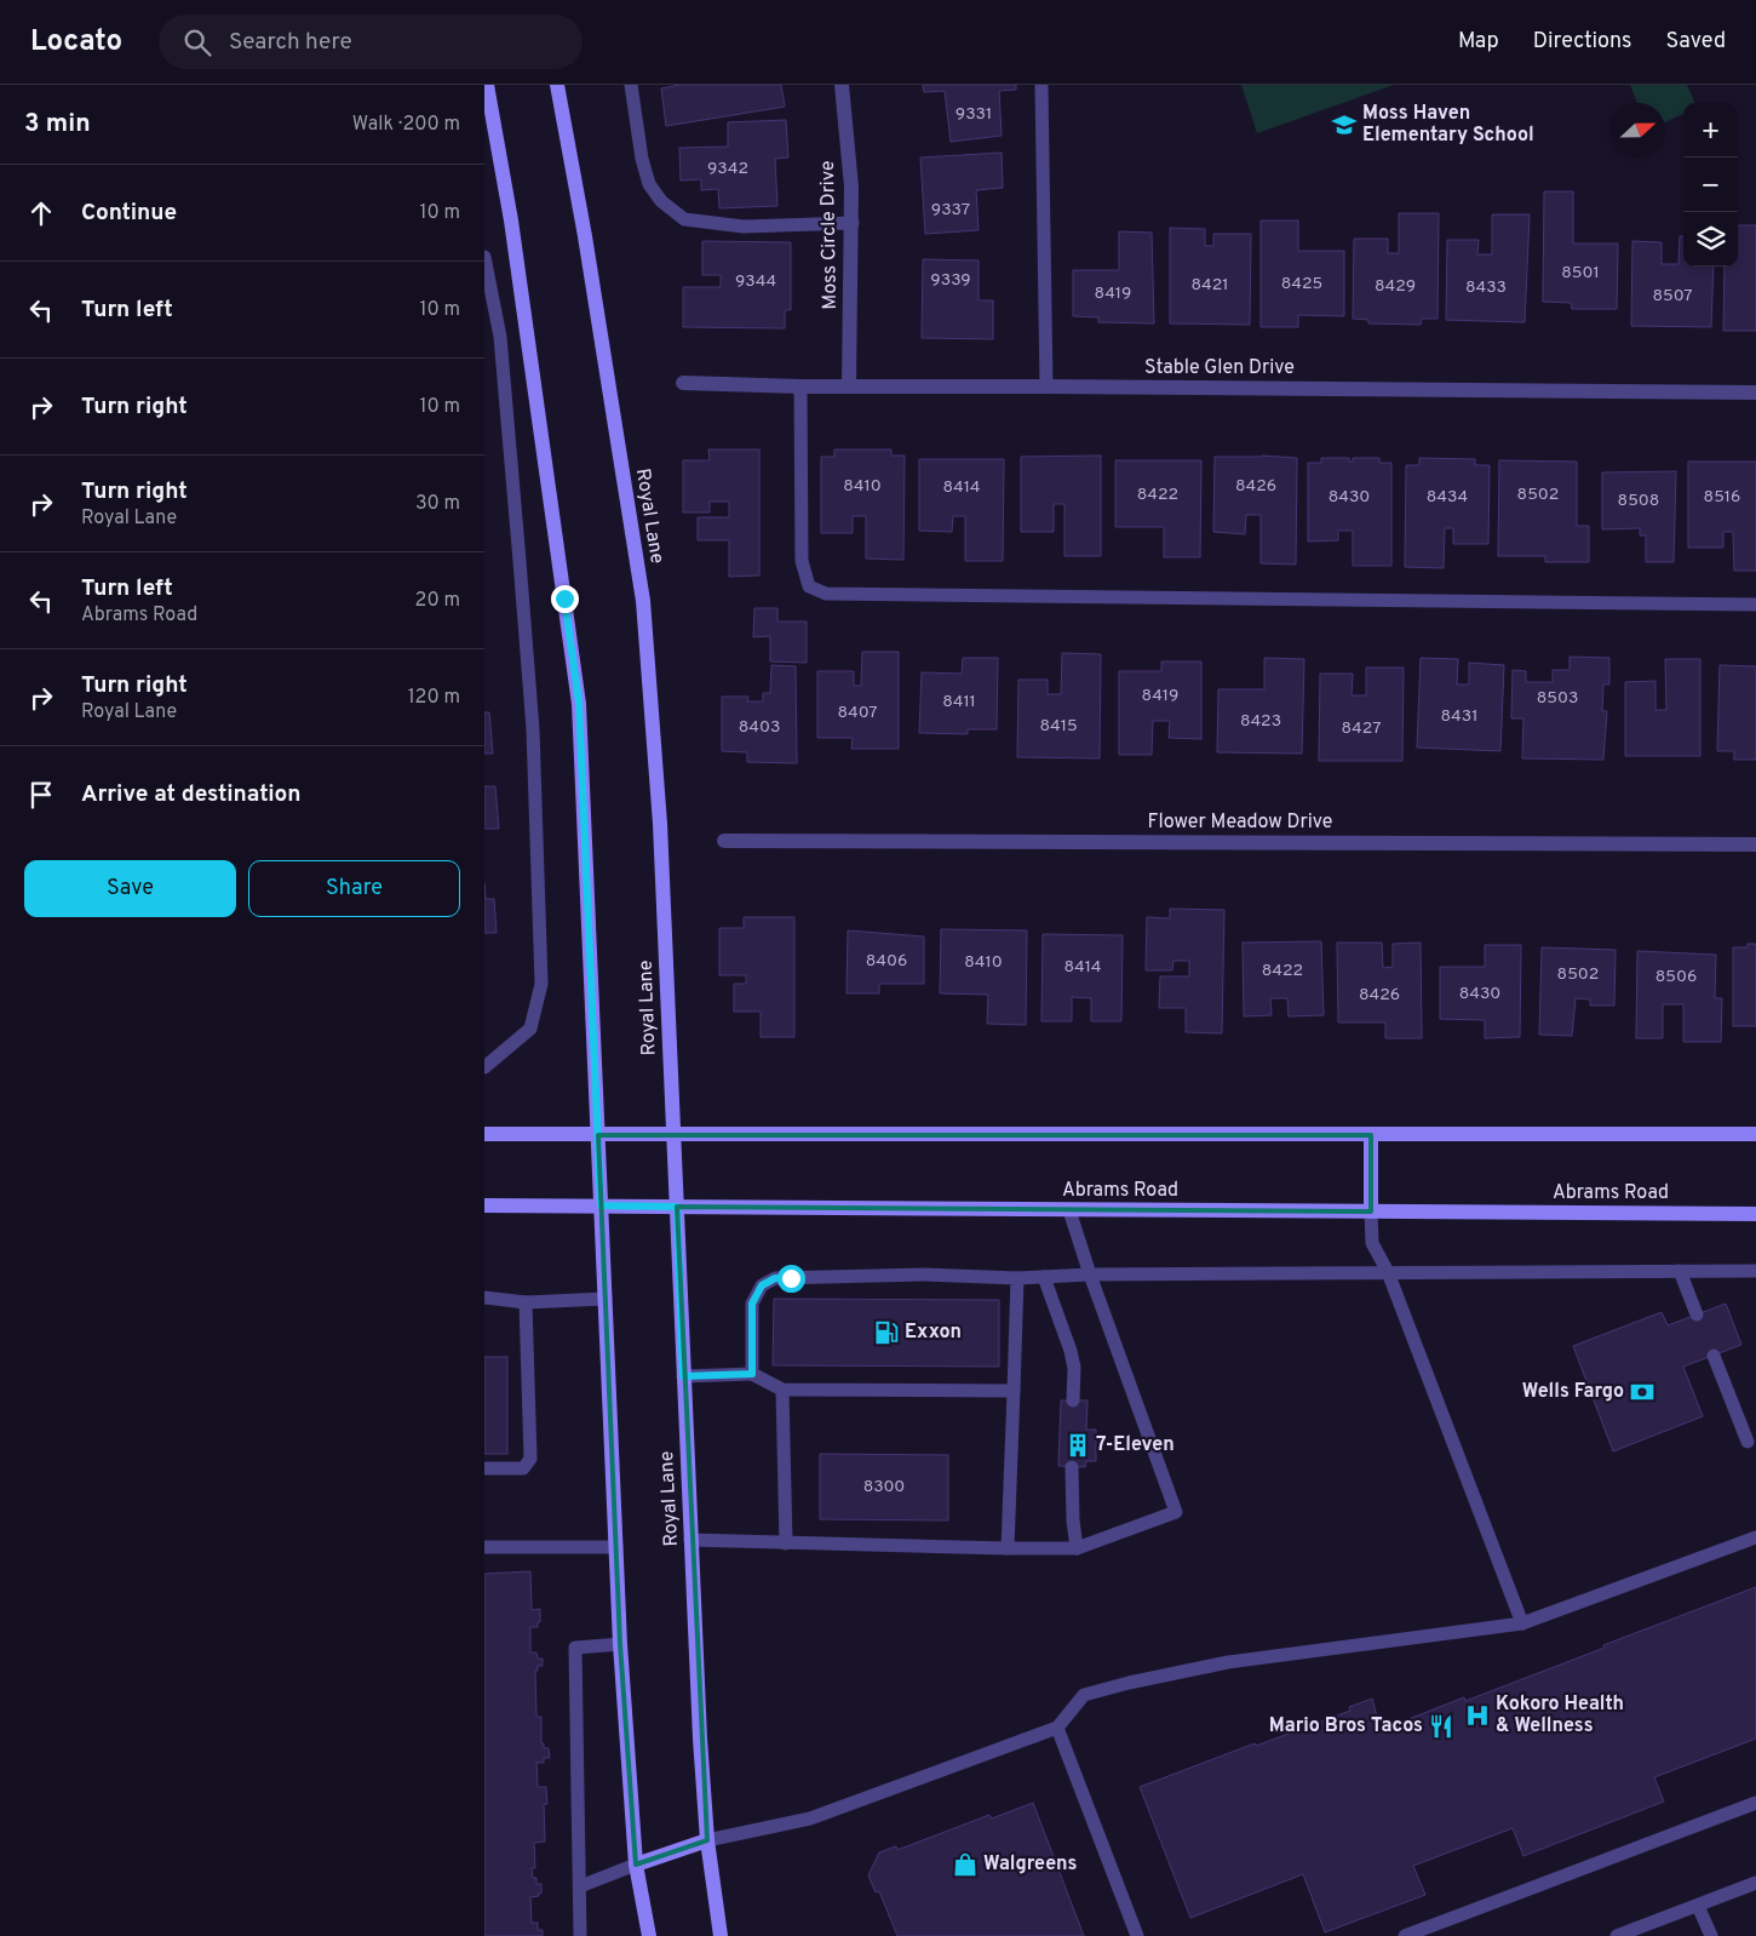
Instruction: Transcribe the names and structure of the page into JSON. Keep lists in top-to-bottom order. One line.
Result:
{"streets":{"main road":["Royal Lane","Abrams Road"],"street":["Moss Circle Drive","Stable Glen Drive","Flower Meadow Drive"]},"crossings":[["Moss Circle Drive","Stable Glen Drive"],["Royal Lane","Abrams Road"]],"places":{"school or university":["Moss Haven Elementary School"],"fuel station":["Exxon"],"bank":["Wells Fargo"],"building":["7-Eleven"],"hospital":["Kokoro Health & Wellness"],"restaurant":["Mario Bros Tacos"],"shop":["Walgreens"]},"house_numbers":["9331","9342","9337","8501","9339","9344","8425","8421","8429","8433","8419","8507","8410","8426","8414","8422","8502","8430","8434","8516","8508","8419","8503","8411","8407","8431","8423","8415","8403","8427","8406","8410","8414","8422","8502","8506","8430","8426","8300"],"north":"right","page":{"header":"Locato","search":"Search here","nav":["Map","Directions","Saved"],"heading":["3 min","Walk · 200 m"],"map_buttons":["+","−"],"list":[["Continue","10 m"],["Turn left","10 m"],["Turn right","10 m"],["Turn right","Royal Lane","30 m"],["Turn left","Abrams Road","20 m"],["Turn right","Royal Lane","120 m"],"Arrive at destination"],"buttons":["Save","Share"]}}
